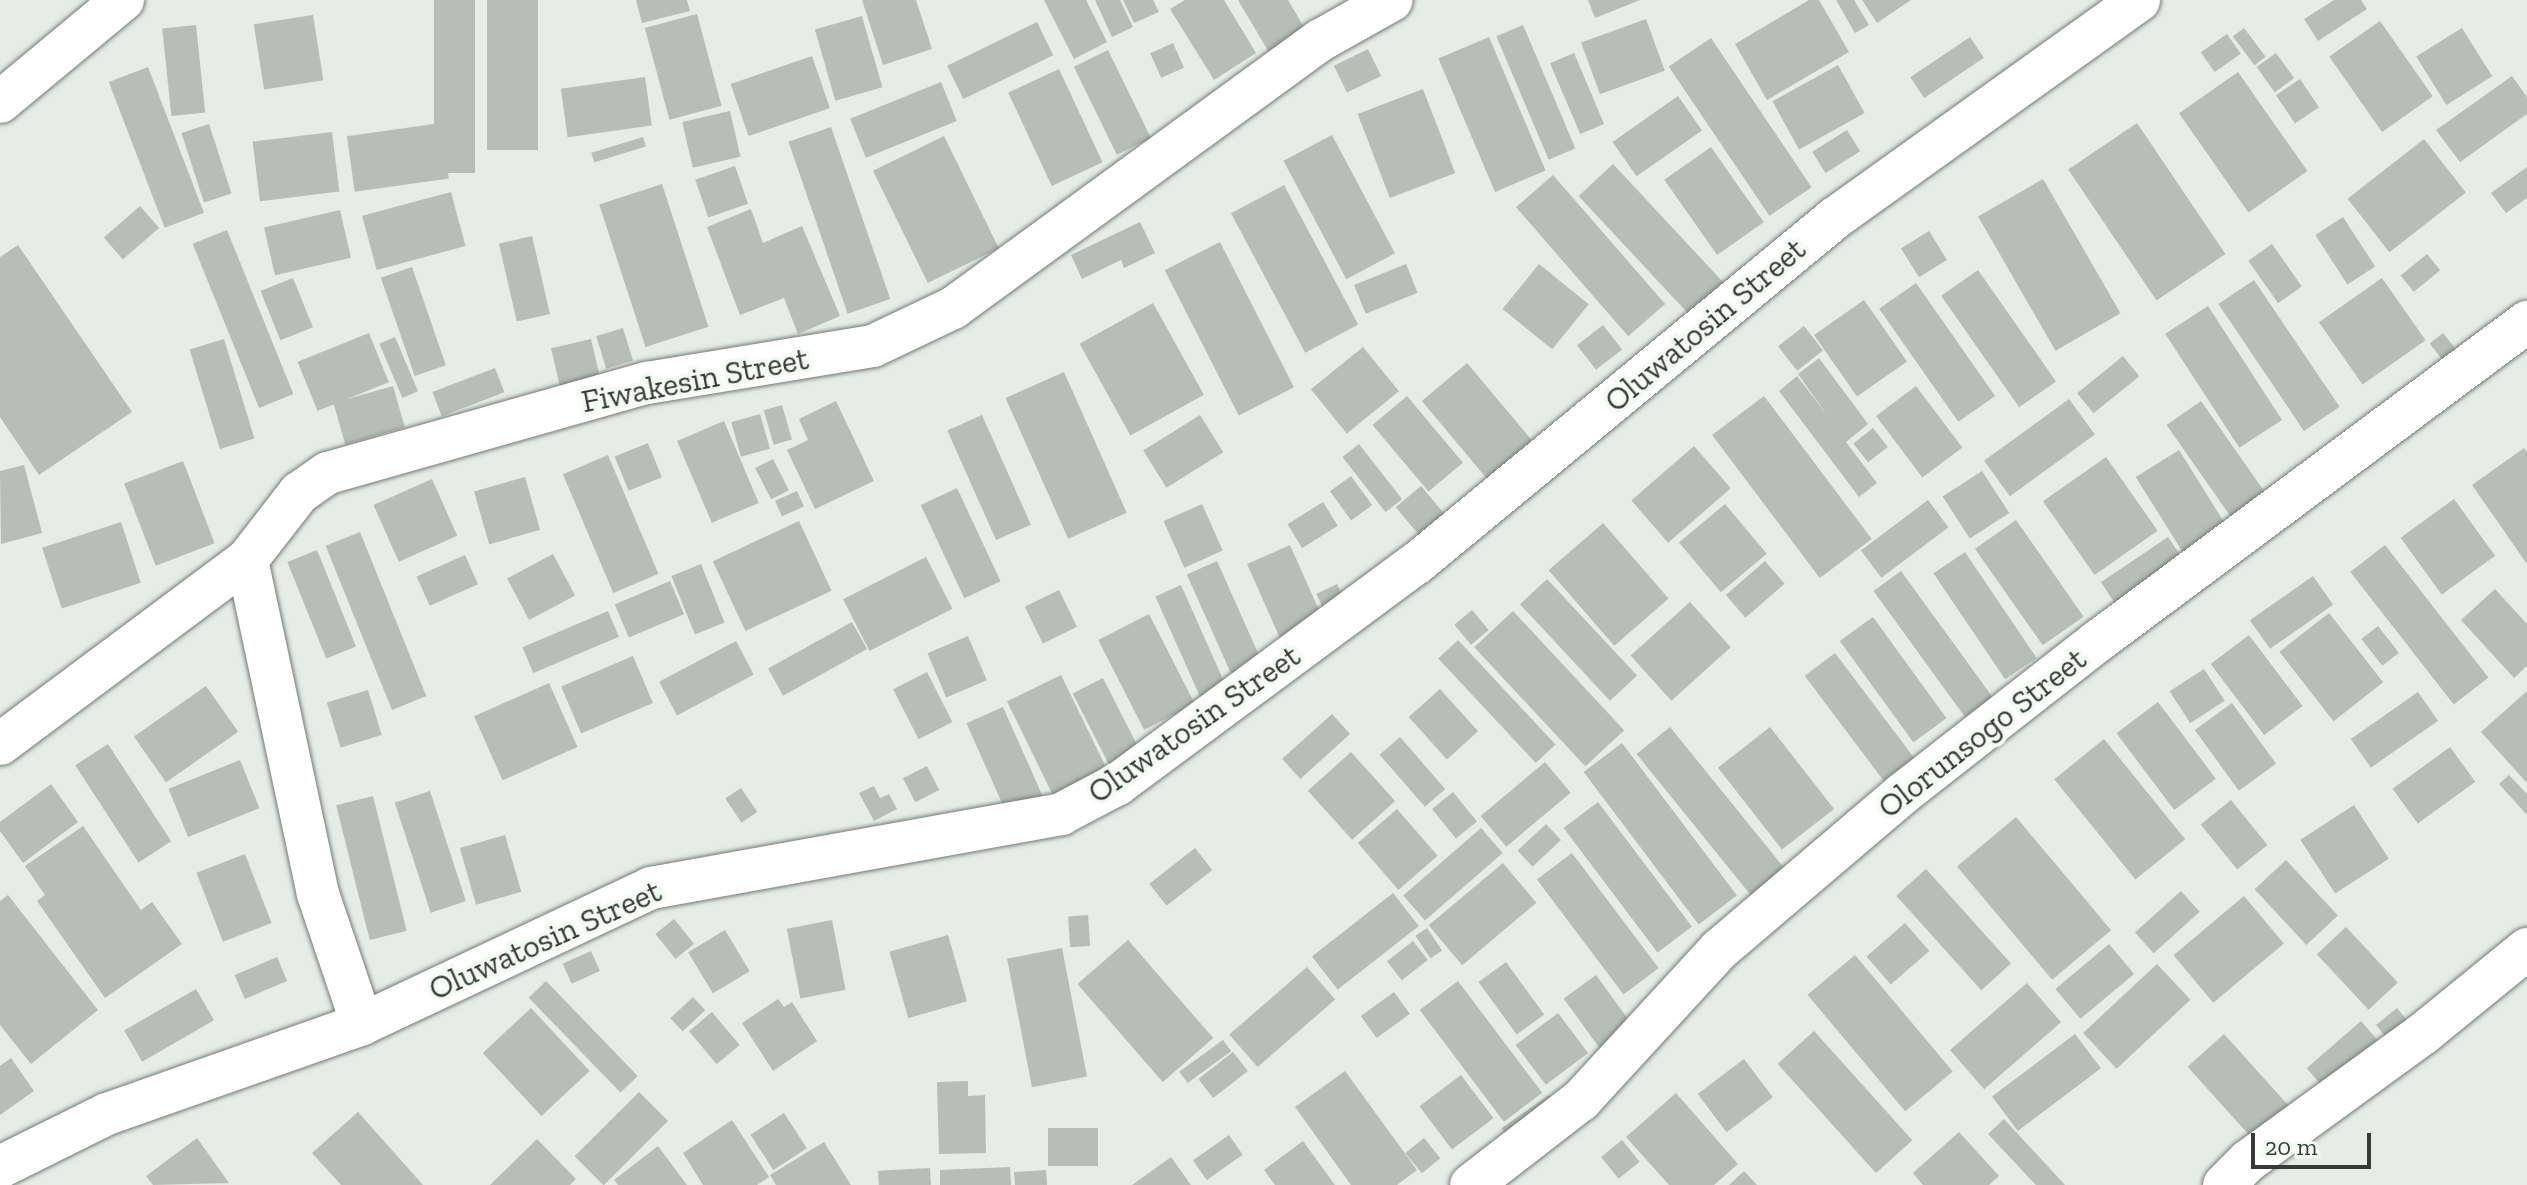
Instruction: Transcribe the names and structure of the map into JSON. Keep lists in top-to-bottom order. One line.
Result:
{"streets":{"street":["Oluwatosin Street","Fiwakesin Street","Olorunsogo Street"]},"scale_bar":"20 m"}
